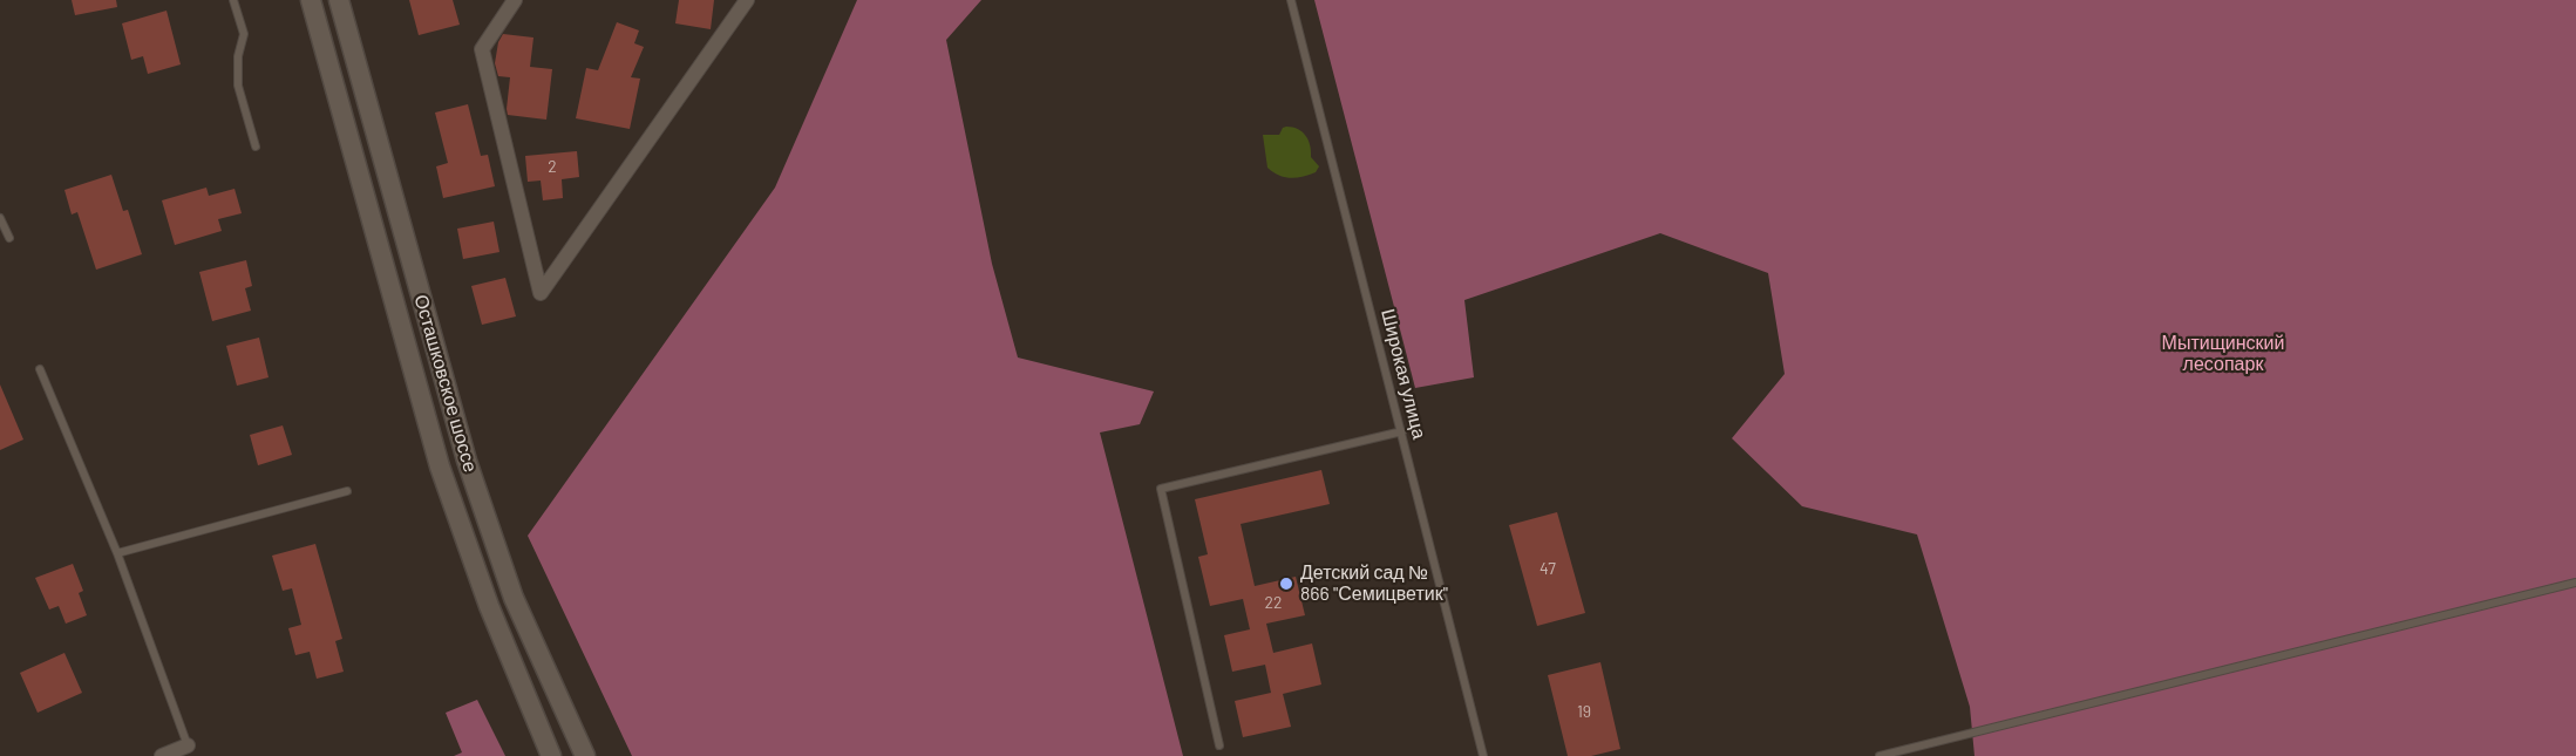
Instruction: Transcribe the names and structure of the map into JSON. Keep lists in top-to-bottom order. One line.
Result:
{"streets":{"main road":["Осташковское шоссе"],"lane":["Широкая улица"]},"parks":["Мытищинский лесопарк"],"places":["Детский сад № 866 \"Семицветик\""],"house_numbers":["2","47","22","19"]}
